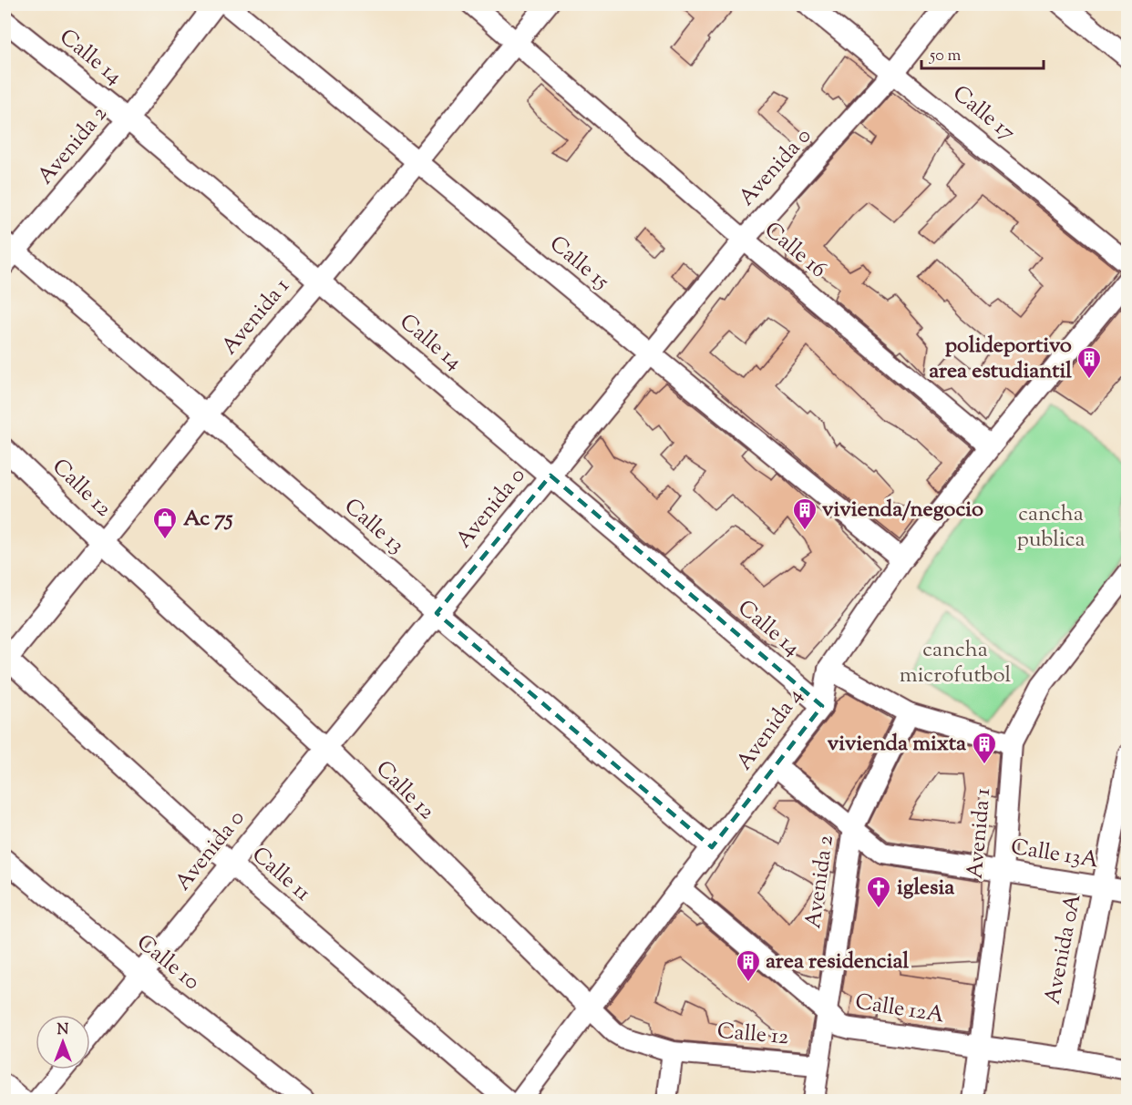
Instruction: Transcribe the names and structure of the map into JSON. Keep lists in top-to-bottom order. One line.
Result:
{"streets":{"street":["Calle 14","Calle 17","Avenida 2","Avenida 0","Calle 16","Calle 15","Avenida 1","Calle 12","Calle 13","Avenida 4","Calle 13A","Calle 11","Avenida 0A","Calle 10","Calle 12A"]},"crossings":[["Calle 14","Avenida 2"],["Calle 14","Avenida 0"],["Calle 14","Avenida 1"],["Calle 14","Avenida 4"],["Calle 17","Avenida 0"],["Avenida 2","Calle 12"],["Avenida 2","Calle 13"],["Avenida 2","Calle 13A"],["Avenida 2","Calle 12A"],["Avenida 0","Calle 16"],["Avenida 0","Calle 15"],["Avenida 0","Calle 12"],["Avenida 0","Calle 13"],["Avenida 0","Calle 11"],["Avenida 0","Calle 10"],["Calle 16","Avenida 1"],["Calle 16","Avenida 4"],["Calle 15","Avenida 1"],["Calle 15","Avenida 4"],["Avenida 1","Calle 12"],["Avenida 1","Calle 13"],["Avenida 1","Calle 13A"],["Avenida 1","Calle 11"],["Avenida 1","Calle 12A"],["Calle 12","Avenida 4"],["Calle 13","Avenida 4"],["Avenida 4","Calle 13A"],["Avenida 4","Calle 12A"],["Calle 13A","Avenida 0A"],["Avenida 0A","Calle 12A"]],"parks":["cancha publica","cancha microfutbol"],"places":{"building":["polideportivo area estudiantil","vivienda/negocio","vivienda mixta","area residencial"],"shop":["Ac 75"],"church":["iglesia"]},"scale_bar":"50 m","north":"top"}
